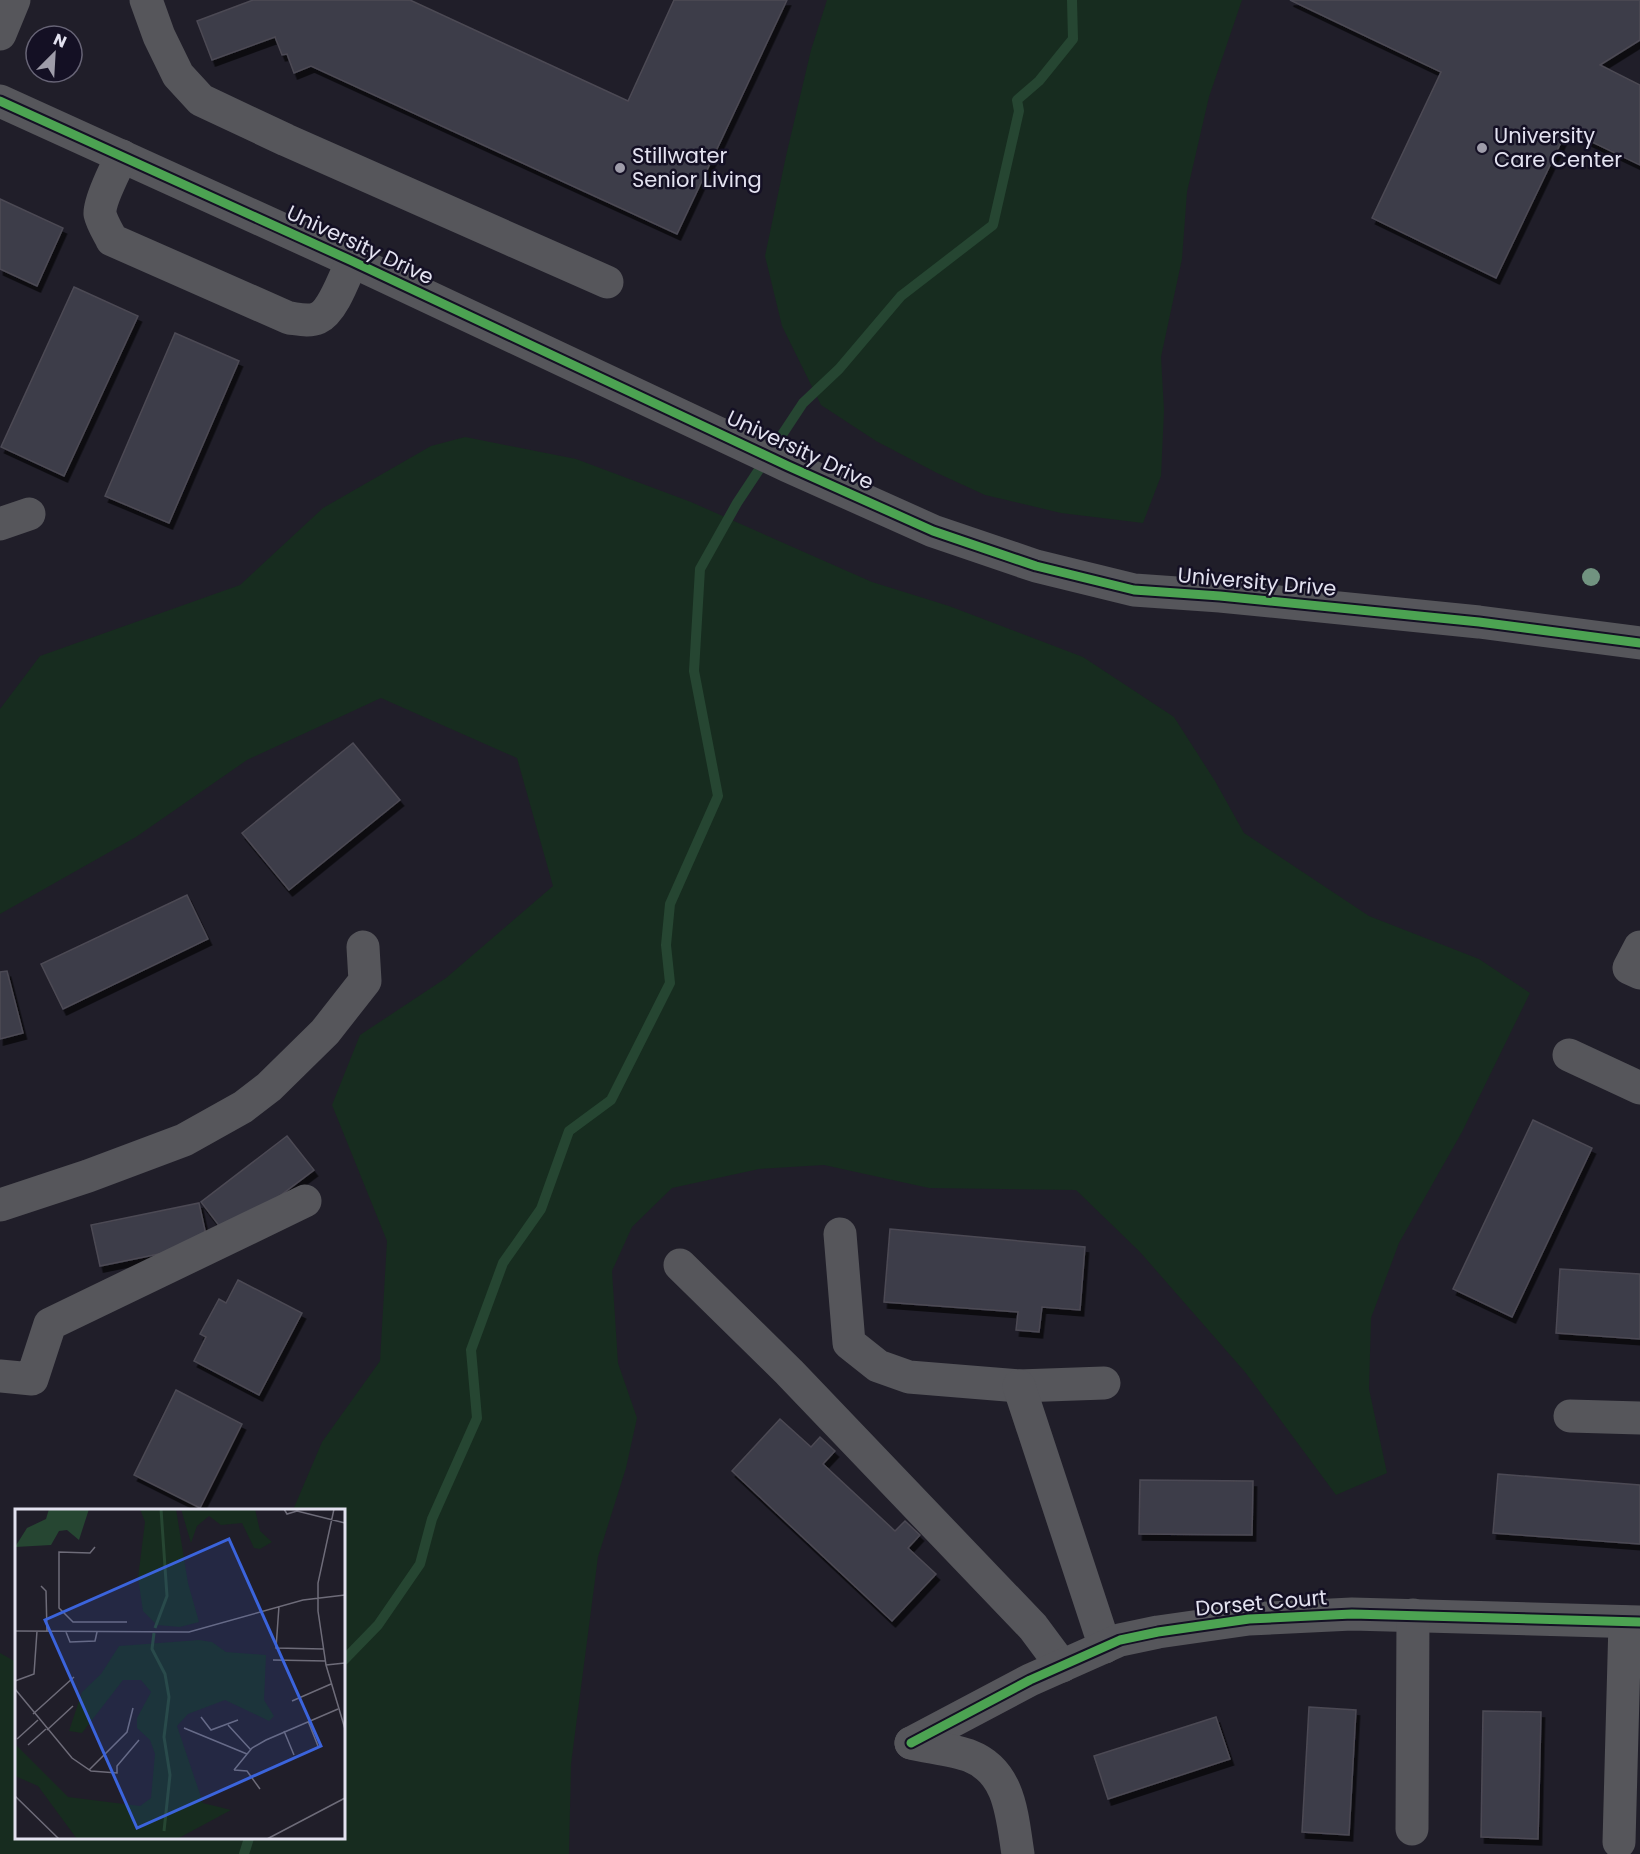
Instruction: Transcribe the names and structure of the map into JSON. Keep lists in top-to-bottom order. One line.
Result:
{"streets":{"street":["University Drive","Dorset Court"]},"places":["University Care Center","Stillwater Senior Living"],"north":"top right"}
